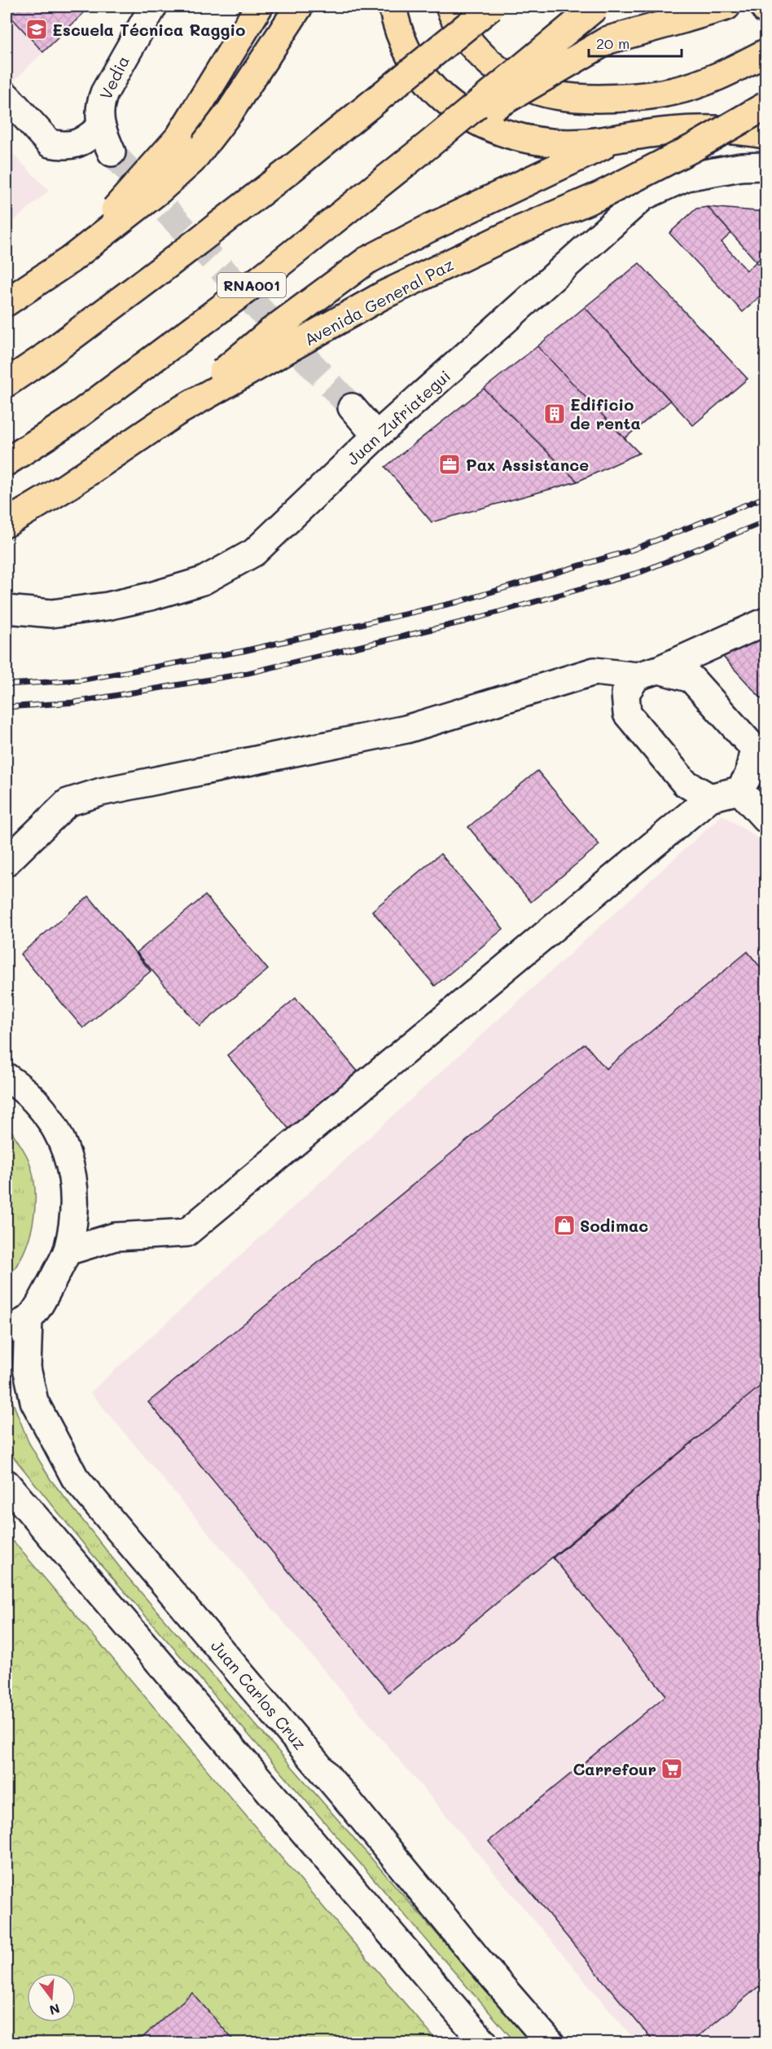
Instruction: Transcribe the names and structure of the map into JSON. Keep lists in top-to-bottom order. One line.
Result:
{"streets":{"highway":["RNA001","Avenida General Paz"],"street":["Vedia","Juan Zufriategui","Juan Carlos Cruz"]},"places":{"school or university":["Escuela Técnica Raggio"],"building":["Edificio de renta"],"office":["Pax Assistance"],"shop":["Sodimac"],"supermarket":["Carrefour"]},"scale_bar":"20 m","north":"bottom"}
